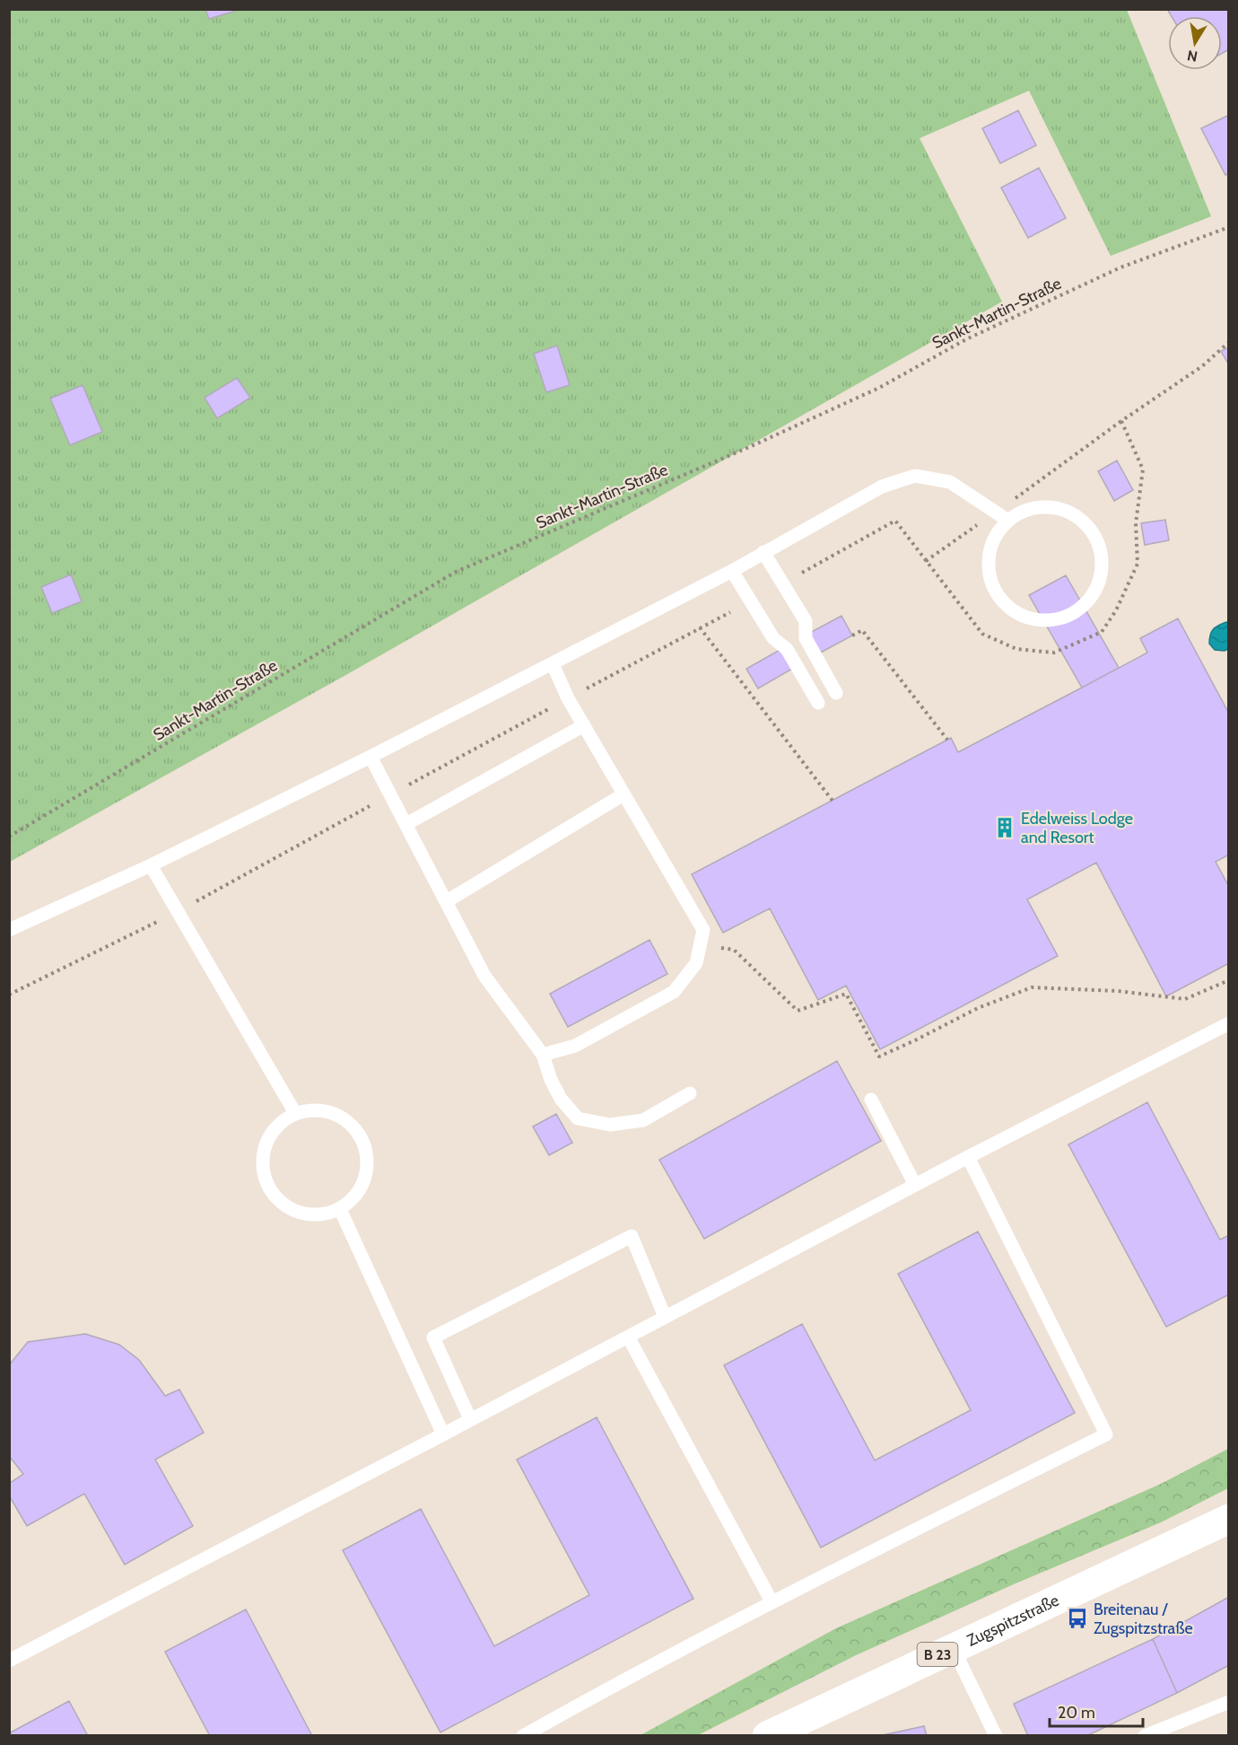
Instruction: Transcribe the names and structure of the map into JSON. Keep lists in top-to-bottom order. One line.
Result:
{"streets":{"main road":["Zugspitzstraße","B 23"],"path":["Sankt-Martin-Straße"]},"places":{"building":["Edelweiss Lodge and Resort"],"bus stop":["Breitenau / Zugspitzstraße"]},"scale_bar":"20 m","north":"bottom"}
